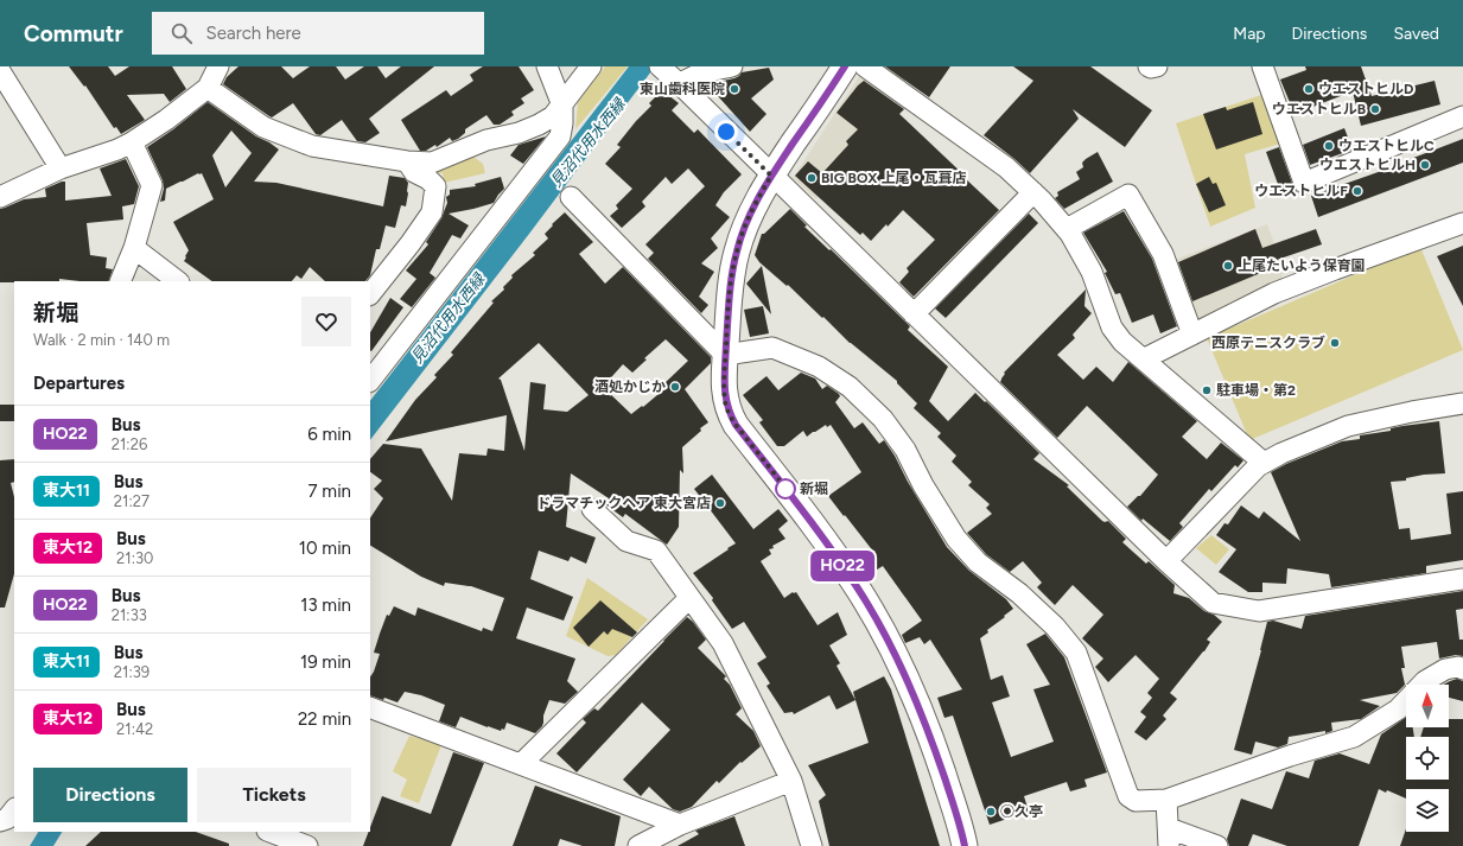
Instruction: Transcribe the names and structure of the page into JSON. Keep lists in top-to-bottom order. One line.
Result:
{"water":["見沼代用水西縁","見沼代用水西緑"],"places":["東山歯科医院","ウエストヒルD","ウエストヒルB","ウエストヒルC","ウエストヒルH","BIG BOX 上尾・瓦葺店","ウエストヒルF","上尾たいよう保育園","西原テニスクラブ","酒処かじか","駐車場・第2","新堀","ドラマチックヘア 東大宮店","○久亭"],"lines":["bus line HO22"],"north":"top","page":{"header":"Commutr","search":"Search here","nav":["Map","Directions","Saved"],"on_map":"HO22","heading":[["新堀","Walk · 2 min · 140 m"],"Departures"],"list":[{"mark":"HO22","name":"Bus","note":"21:26","value":"6 min"},{"mark":"東大11","name":"Bus","note":"21:27","value":"7 min"},{"mark":"東大12","name":"Bus","note":"21:30","value":"10 min"},{"mark":"HO22","name":"Bus","note":"21:33","value":"13 min"},{"mark":"東大11","name":"Bus","note":"21:39","value":"19 min"},{"mark":"東大12","name":"Bus","note":"21:42","value":"22 min"}],"buttons":["Directions","Tickets"]}}
